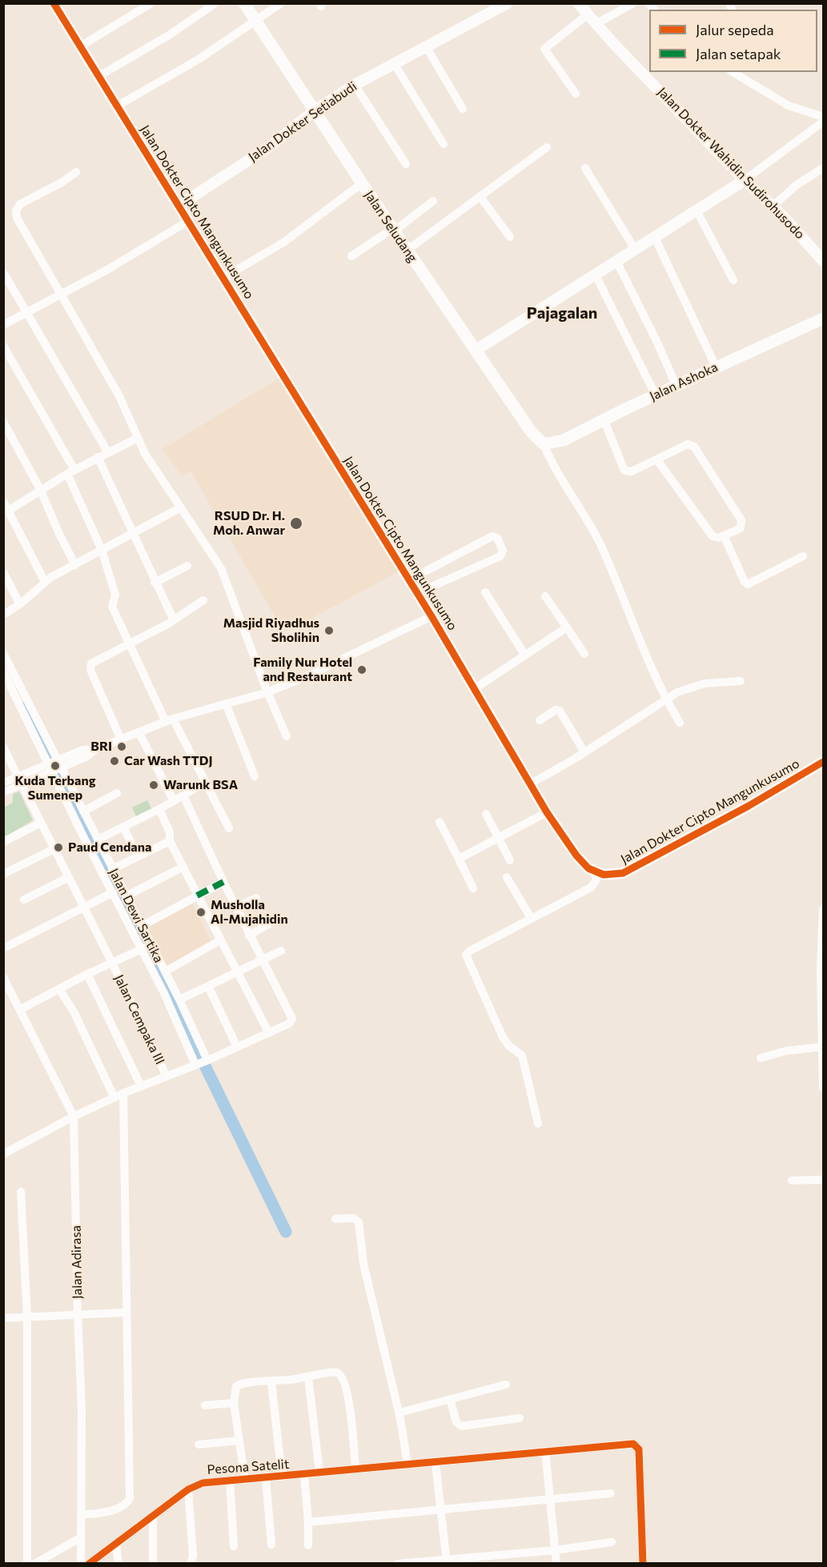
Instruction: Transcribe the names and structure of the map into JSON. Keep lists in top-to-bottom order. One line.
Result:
{"streets":{"main road":["Jalan Seludang","Jalan Ashoka"],"street":["Jalan Dokter Setiabudi","Jalan Dokter Wahidin Sudirohusodo","Jalan Dokter Cipto Mangunkusumo","Jalan Dewi Sartika","Jalan Cempaka III","Jalan Adirasa","Pesona Satelit"]},"crossings":[["Jalan Dokter Setiabudi","Jalan Dokter Cipto Mangunkusumo"],["Jalan Dokter Setiabudi","Jalan Seludang"],["Jalan Seludang","Jalan Ashoka"]],"districts":["Pajagalan"],"places":["RSUD Dr. H. Moh. Anwar","Masjid Riyadhus Sholihin","Family Nur Hotel and Restaurant","BRI","Car Wash TTDJ","Kuda Terbang Sumenep","Warunk BSA","Paud Cendana","Musholla Al-Mujahidin"],"legend":["Jalur sepeda","Jalan setapak"]}
